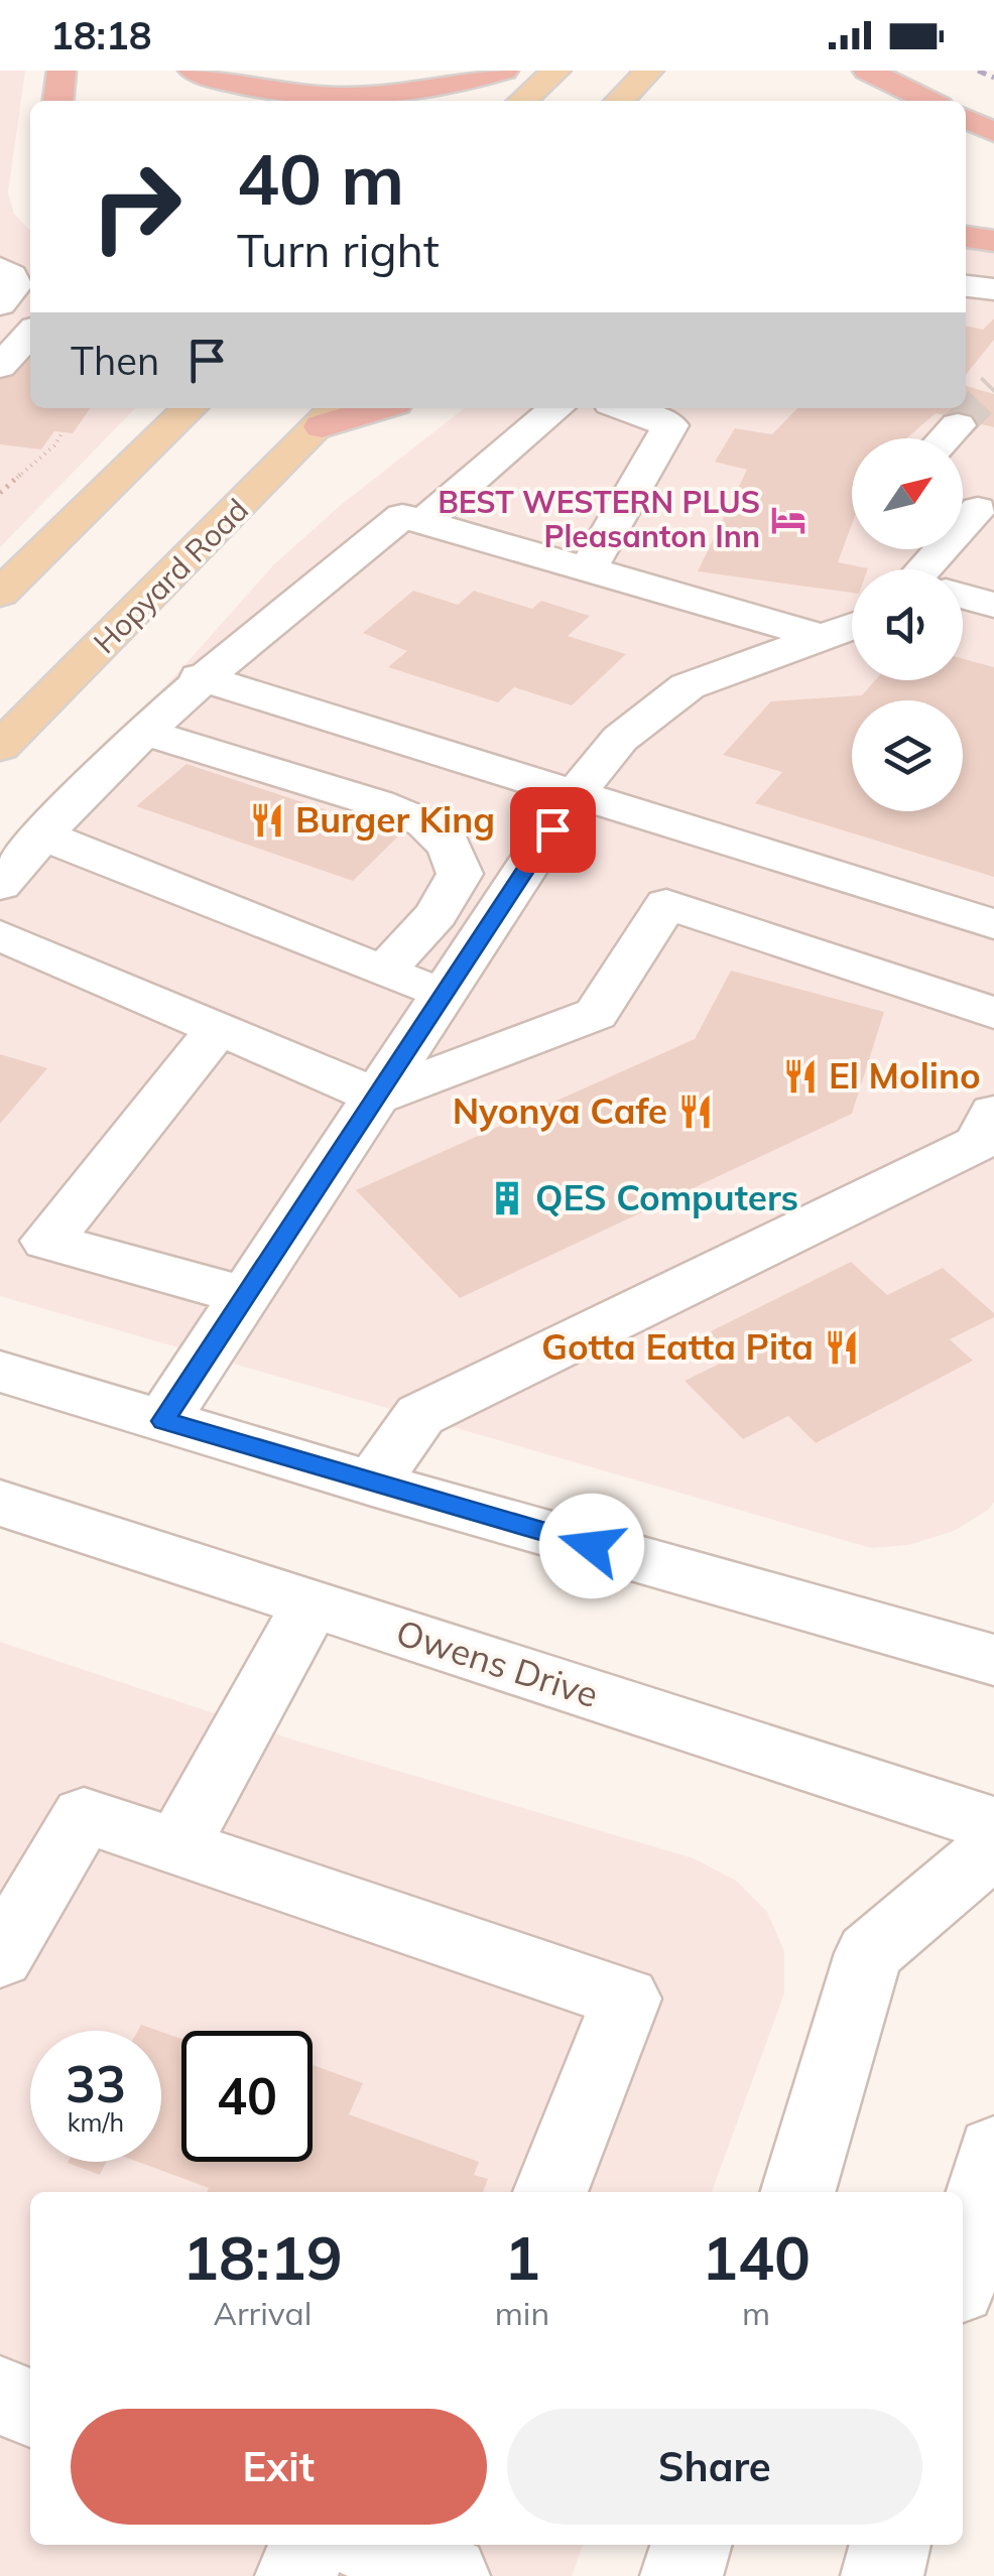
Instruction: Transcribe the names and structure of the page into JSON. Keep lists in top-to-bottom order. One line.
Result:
{"streets":{"main road":["Hopyard Road"],"street":["Owens Drive"]},"places":{"hotel":["BEST WESTERN PLUS Pleasanton Inn"],"restaurant":["Burger King","El Molino","Nyonya Cafe","Gotta Eatta Pita"],"building":["QES Computers"]},"north":"top right","page":{"status":"18:18","turn":["40 m","Turn right"],"then":"Then","speed":"33 km/h","limit":"40","eta":["18:19","Arrival","1","min","140","m"],"buttons":["Exit","Share"]}}
